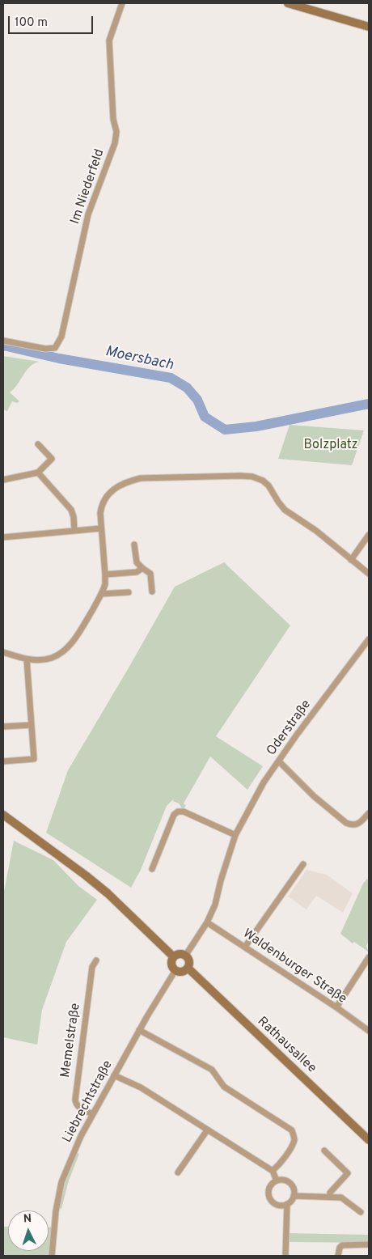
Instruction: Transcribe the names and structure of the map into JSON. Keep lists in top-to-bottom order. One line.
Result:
{"streets":{"street":["Im Niederfeld","Oderstraße","Waldenburger Straße","Memelstraße","Rathausallee","Liebrechtstraße"]},"crossings":[["Oderstraße","Waldenburger Straße"],["Oderstraße","Rathausallee"],["Oderstraße","Liebrechtstraße"],["Memelstraße","Liebrechtstraße"],["Rathausallee","Liebrechtstraße"]],"water":["Moersbach"],"parks":["Bolzplatz"],"scale_bar":"100 m","north":"top"}
